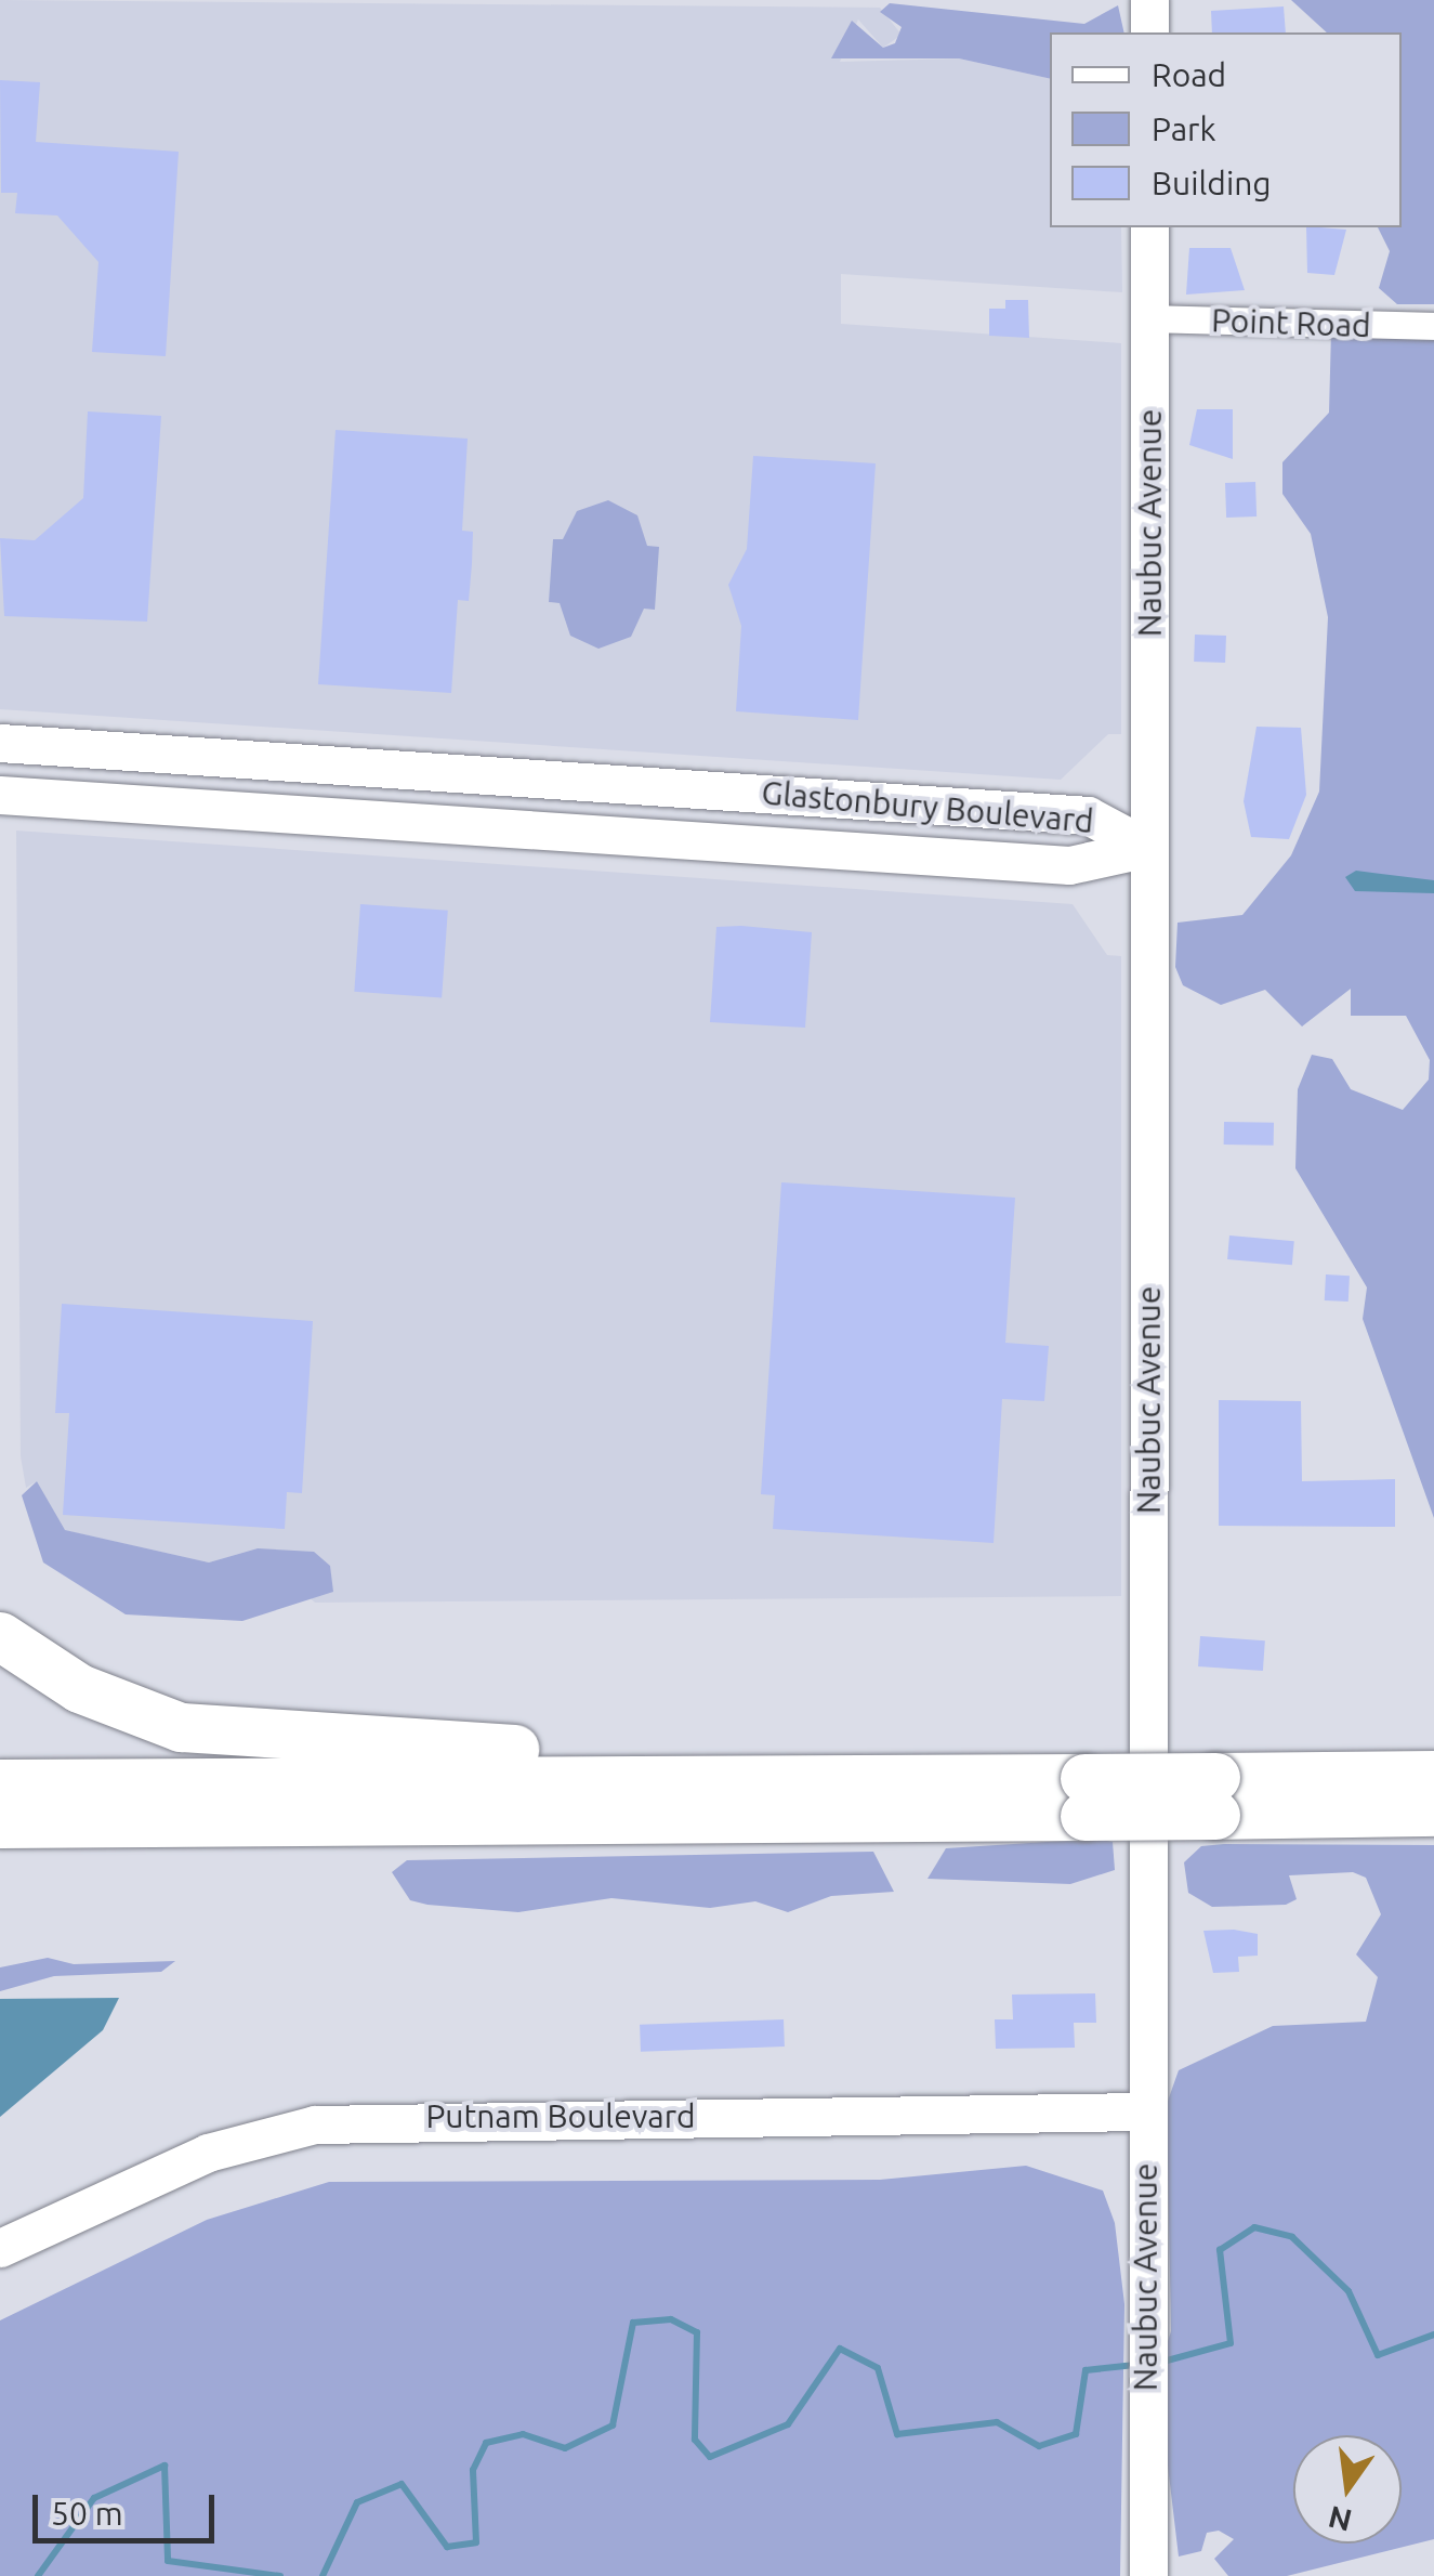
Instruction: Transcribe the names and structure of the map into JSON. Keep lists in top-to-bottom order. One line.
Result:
{"streets":{"street":["Point Road","Naubuc Avenue","Glastonbury Boulevard","Putnam Boulevard"]},"crossings":[["Point Road","Naubuc Avenue"],["Naubuc Avenue","Glastonbury Boulevard"],["Naubuc Avenue","Putnam Boulevard"]],"legend":["Road","Park","Building"],"scale_bar":"50 m","north":"bottom"}
